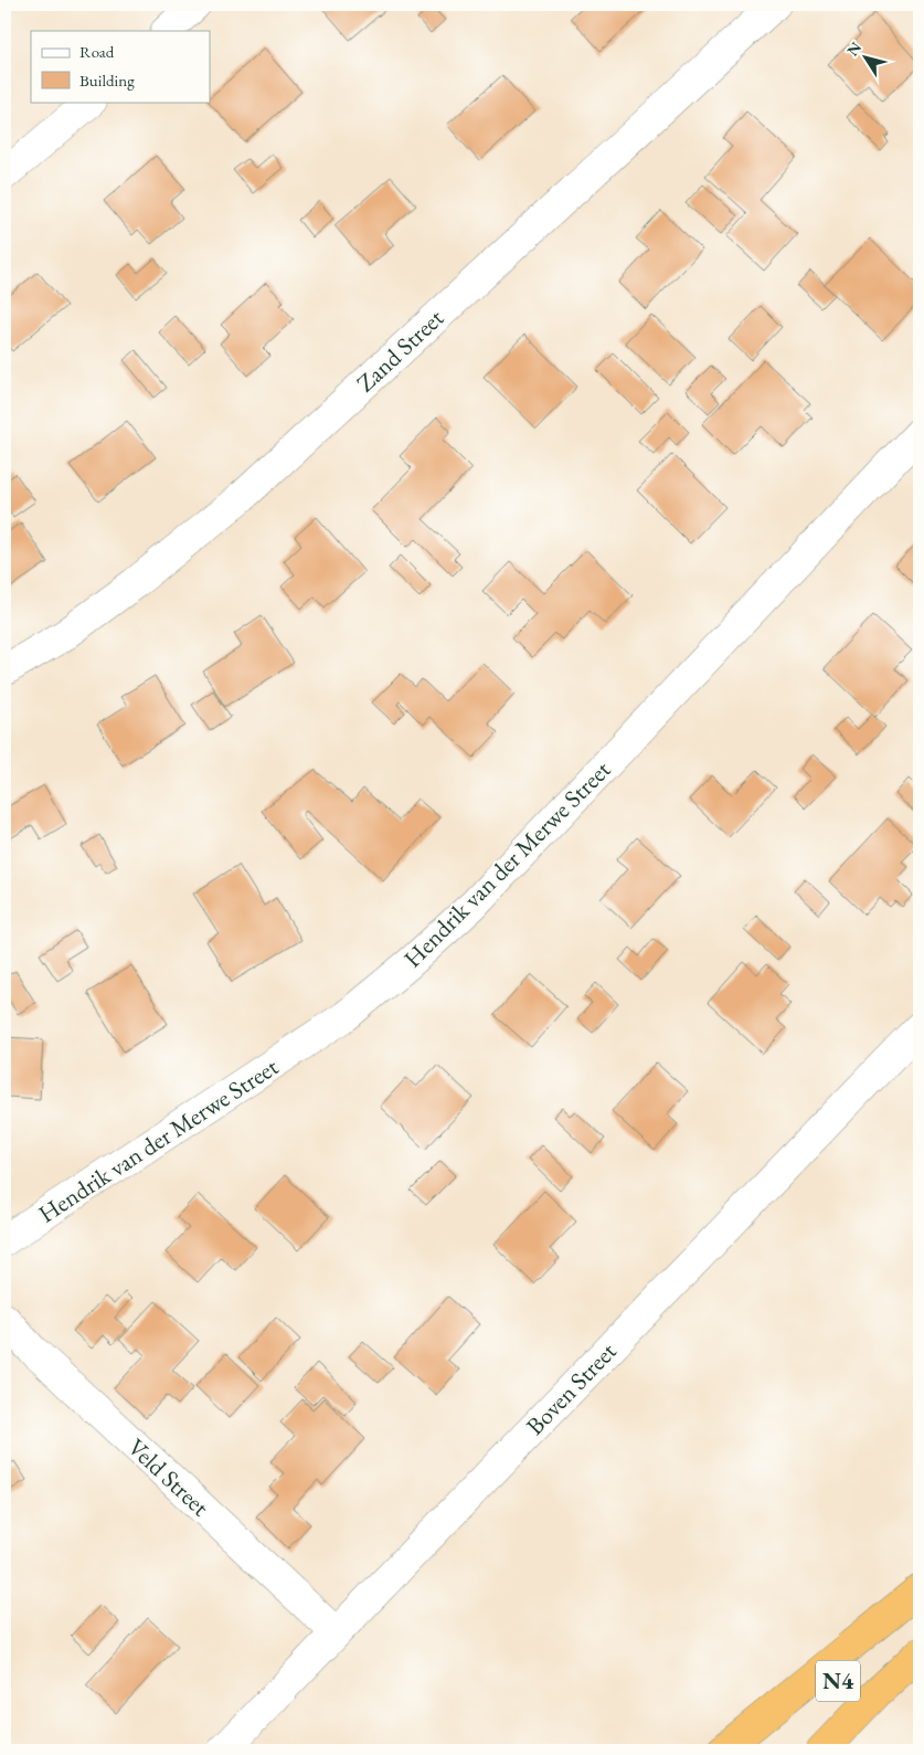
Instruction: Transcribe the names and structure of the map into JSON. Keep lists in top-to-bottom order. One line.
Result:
{"streets":{"highway":["N4"],"street":["Zand Street","Hendrik van der Merwe Street","Boven Street","Veld Street"]},"crossings":[["Boven Street","Veld Street"]],"legend":["Road","Building"],"north":"top left"}
